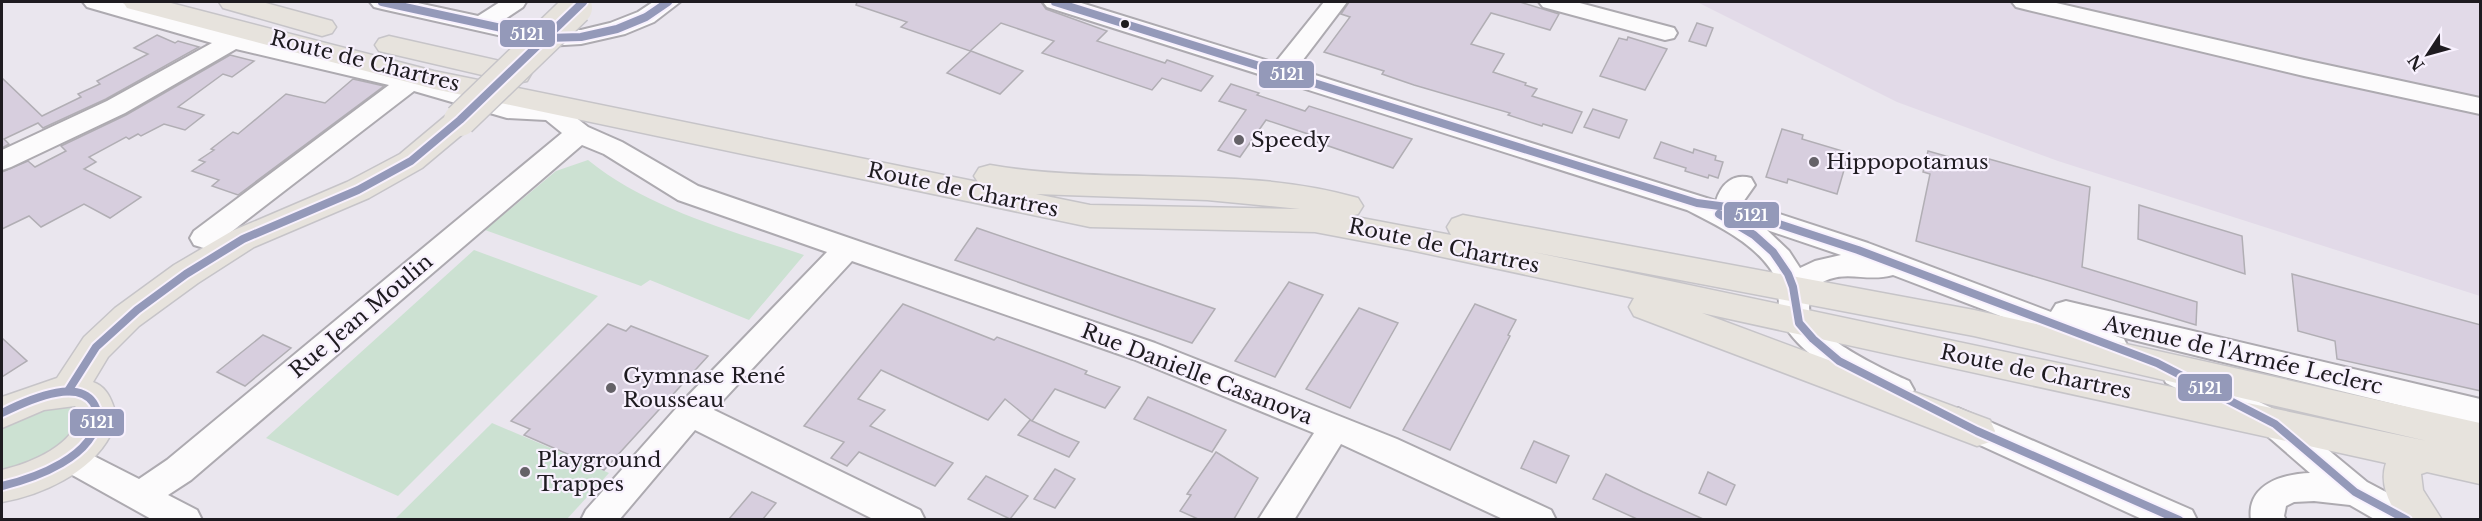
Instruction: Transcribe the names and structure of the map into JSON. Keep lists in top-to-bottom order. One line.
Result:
{"streets":{"main road":["Route de Chartres"],"street":["Rue Jean Moulin","Avenue de l'Armée Leclerc","Rue Danielle Casanova"]},"crossings":[["Route de Chartres","Avenue de l'Armée Leclerc"],["Rue Jean Moulin","Rue Danielle Casanova"]],"places":["Speedy","Hippopotamus","Gymnase René Rousseau","Playground Trappes"],"lines":["transit line 5121"],"north":"bottom left"}
